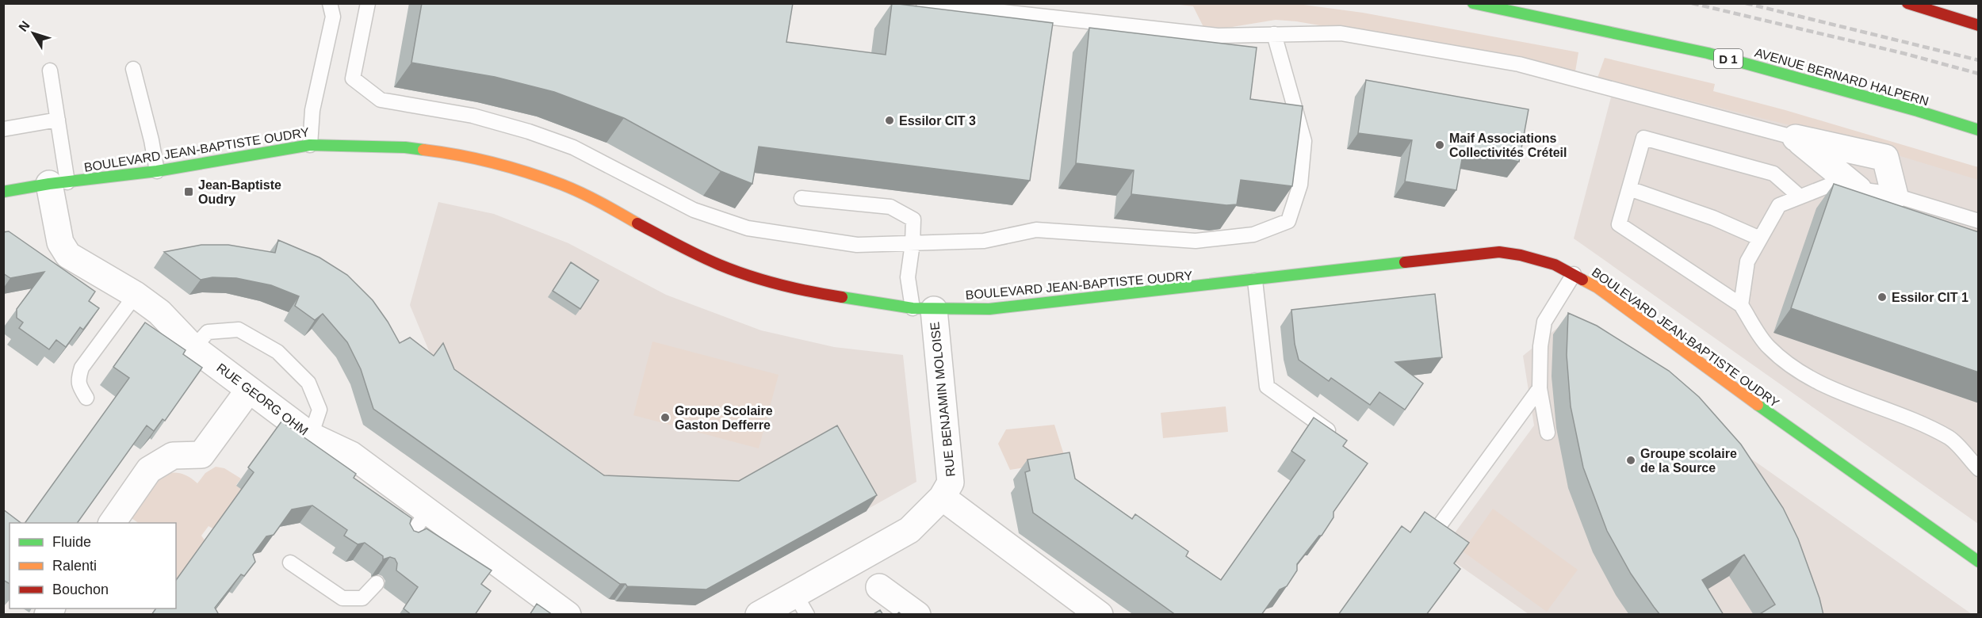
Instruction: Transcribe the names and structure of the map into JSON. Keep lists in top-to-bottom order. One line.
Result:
{"streets":{"main road":["D 1","AVENUE BERNARD HALPERN","BOULEVARD JEAN-BAPTISTE OUDRY"],"street":["RUE GEORG OHM","RUE BENJAMIN MOLOISE"]},"crossings":[["BOULEVARD JEAN-BAPTISTE OUDRY","RUE GEORG OHM"],["BOULEVARD JEAN-BAPTISTE OUDRY","RUE BENJAMIN MOLOISE"]],"places":{"other":["Essilor CIT 3","Maif Associations Collectivités Créteil","Essilor CIT 1","Groupe Scolaire Gaston Defferre","Groupe scolaire de la Source"],"transit":["Jean-Baptiste Oudry"]},"legend":["Fluide","Ralenti","Bouchon"],"north":"top left"}
